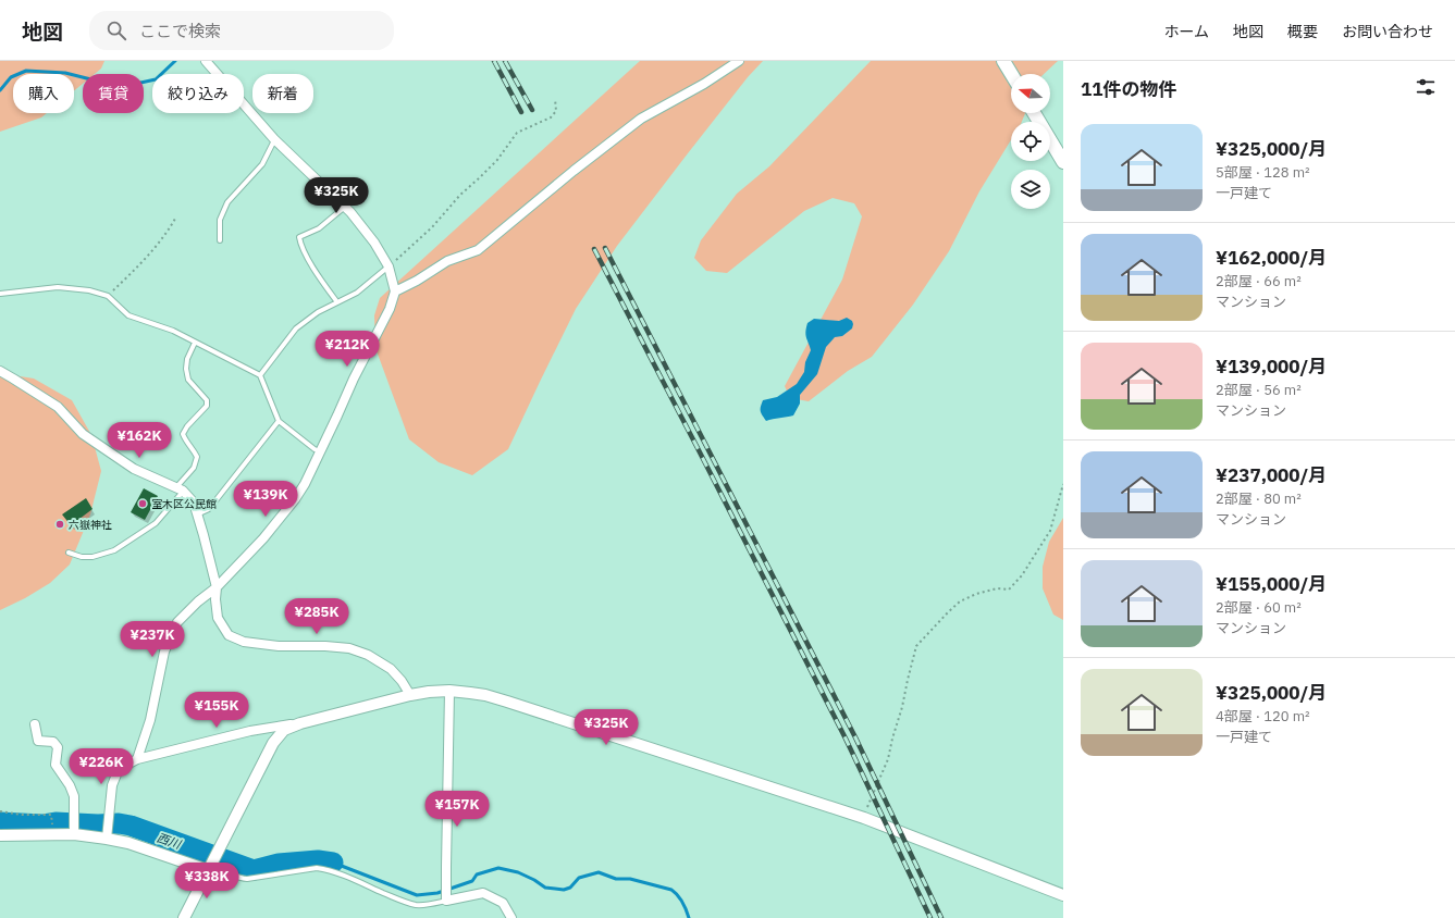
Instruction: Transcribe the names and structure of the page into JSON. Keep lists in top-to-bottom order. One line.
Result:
{"water":["西川"],"places":["室木区公民館","六嶽神社"],"north":"left","page":{"header":"地図","search":"ここで検索","nav":["ホーム","地図","概要","お問い合わせ"],"heading":"11件の物件","chip":["購入","賃貸","絞り込み","新着"],"list":[{"name":"¥325,000/月","note":"5部屋 · 128 m² · 一戸建て"},{"name":"¥162,000/月","note":"2部屋 · 66 m² · マンション"},{"name":"¥139,000/月","note":"2部屋 · 56 m² · マンション"},{"name":"¥237,000/月","note":"2部屋 · 80 m² · マンション"},{"name":"¥155,000/月","note":"2部屋 · 60 m² · マンション"},{"name":"¥325,000/月","note":"4部屋 · 120 m² · 一戸建て"}],"price":["¥325K","¥212K","¥162K","¥139K","¥285K","¥237K","¥155K","¥325K","¥226K","¥157K","¥338K"]}}
